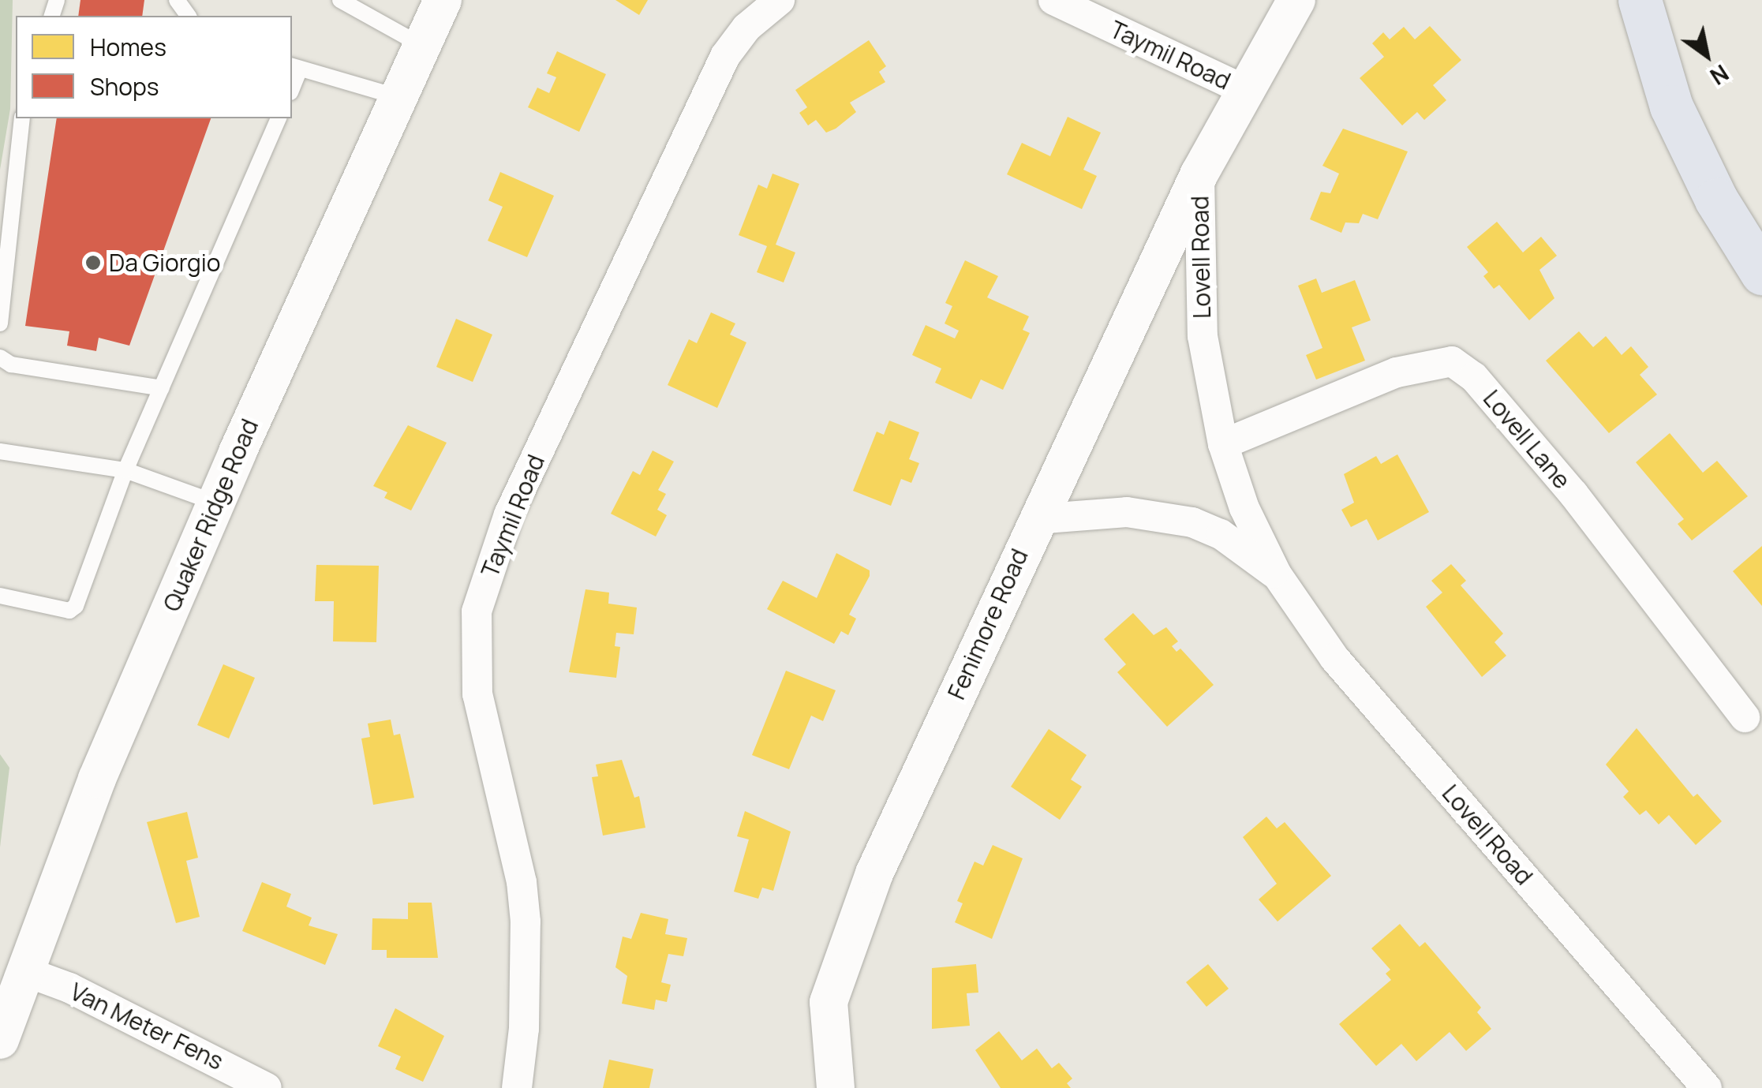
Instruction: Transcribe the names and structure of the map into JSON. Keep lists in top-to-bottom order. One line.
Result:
{"streets":{"street":["Taymil Road","Lovell Road","Lovell Lane","Quaker Ridge Road","Fenimore Road","Van Meter Fens"]},"crossings":[["Taymil Road","Lovell Road"],["Lovell Road","Lovell Lane"],["Lovell Road","Fenimore Road"],["Quaker Ridge Road","Van Meter Fens"]],"places":["Da Giorgio"],"legend":["Homes","Shops"],"north":"bottom right"}
